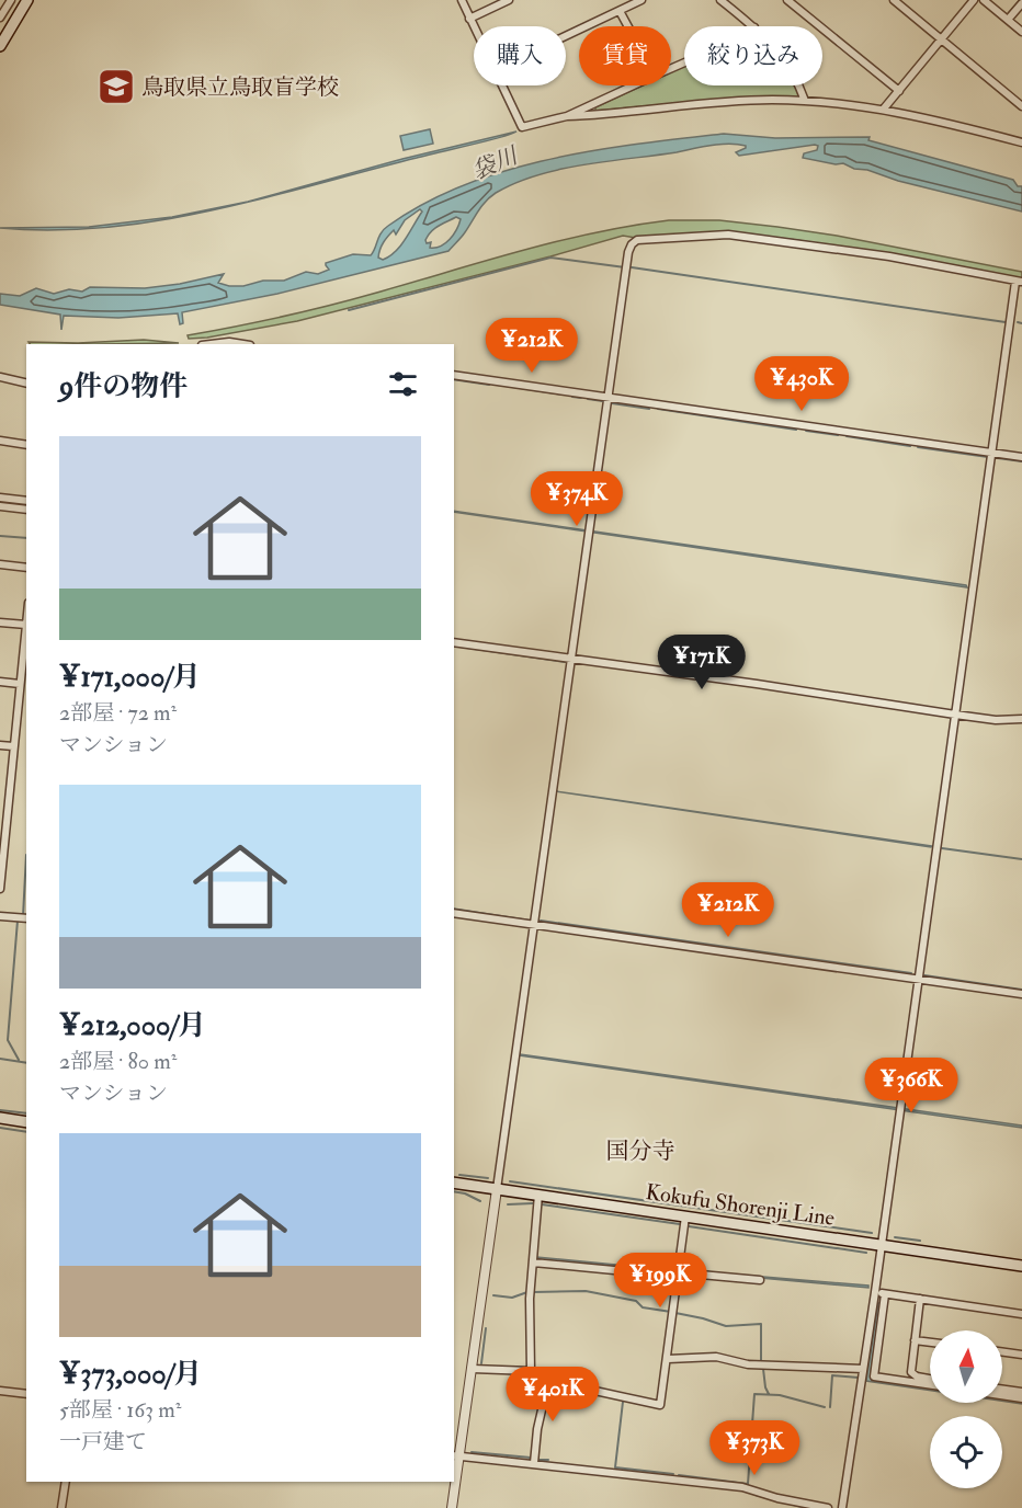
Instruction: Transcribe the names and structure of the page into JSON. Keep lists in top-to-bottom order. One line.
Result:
{"streets":{"main road":["Kokufu Shorenji Line"]},"districts":["国分寺"],"water":["袋川"],"places":{"school or university":["鳥取県立鳥取盲学校"]},"north":"top","page":{"chip":["購入","賃貸","絞り込み"],"price":["¥212K","¥430K","¥374K","¥171K","¥212K","¥366K","¥199K","¥401K","¥373K"],"heading":"9件の物件","list":[{"name":"¥171,000/月","note":"2部屋 · 72 m² · マンション"},{"name":"¥212,000/月","note":"2部屋 · 80 m² · マンション"},{"name":"¥373,000/月","note":"5部屋 · 163 m² · 一戸建て"}]}}
